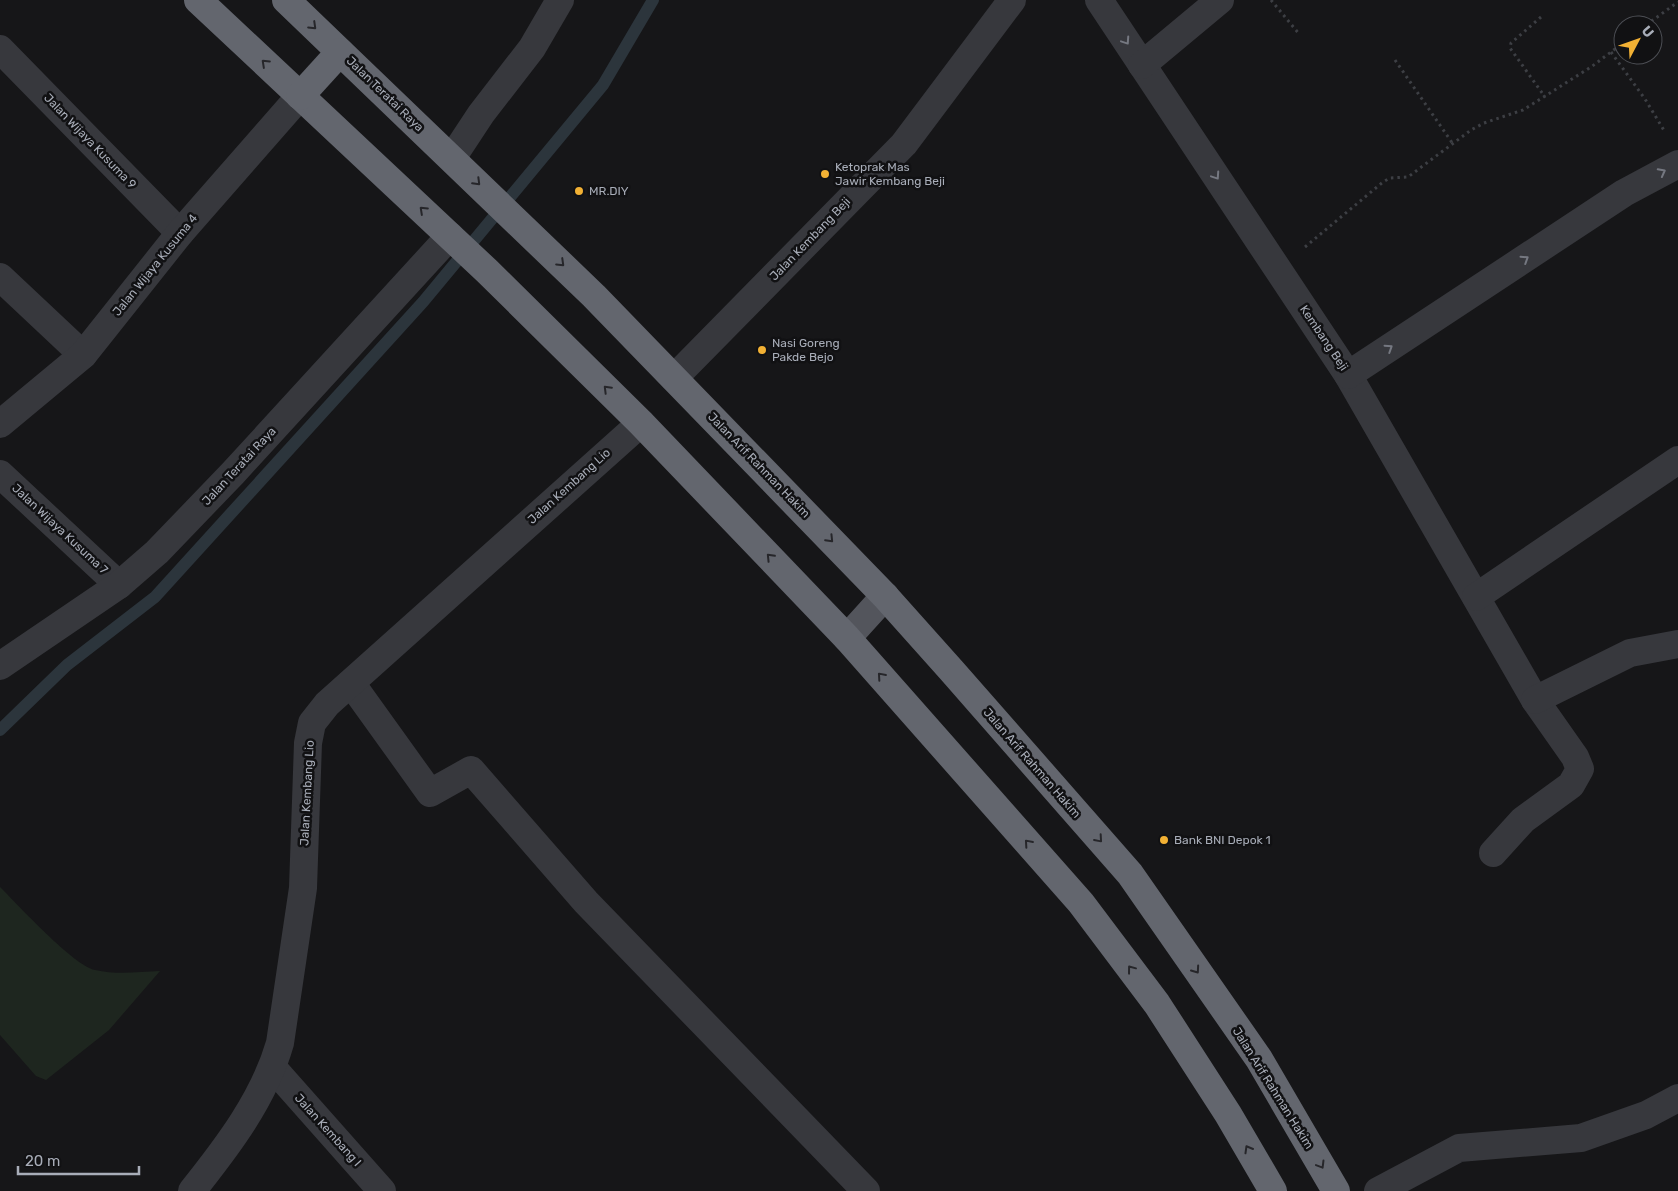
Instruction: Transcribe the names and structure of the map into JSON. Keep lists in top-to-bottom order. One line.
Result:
{"streets":{"highway":["Jalan Teratai Raya","Jalan Arif Rahman Hakim"],"street":["Jalan Wijaya Kusuma 9","Jalan Kembang Beji","Jalan Wijaya Kusuma 4","Kembang Beji","Jalan Kembang Lio","Jalan Wijaya Kusuma 7","Jalan Kembang I"]},"crossings":[["Jalan Teratai Raya","Jalan Kembang Beji"],["Jalan Teratai Raya","Jalan Arif Rahman Hakim"],["Jalan Teratai Raya","Jalan Wijaya Kusuma 7"],["Jalan Wijaya Kusuma 9","Jalan Wijaya Kusuma 4"],["Jalan Kembang Beji","Jalan Arif Rahman Hakim"],["Jalan Kembang Lio","Jalan Kembang I"]],"places":["Ketoprak Mas Jawir Kembang Beji","MR.DIY","Nasi Goreng Pakde Bejo","Bank BNI Depok 1"],"scale_bar":"20 m","north":"top right"}
